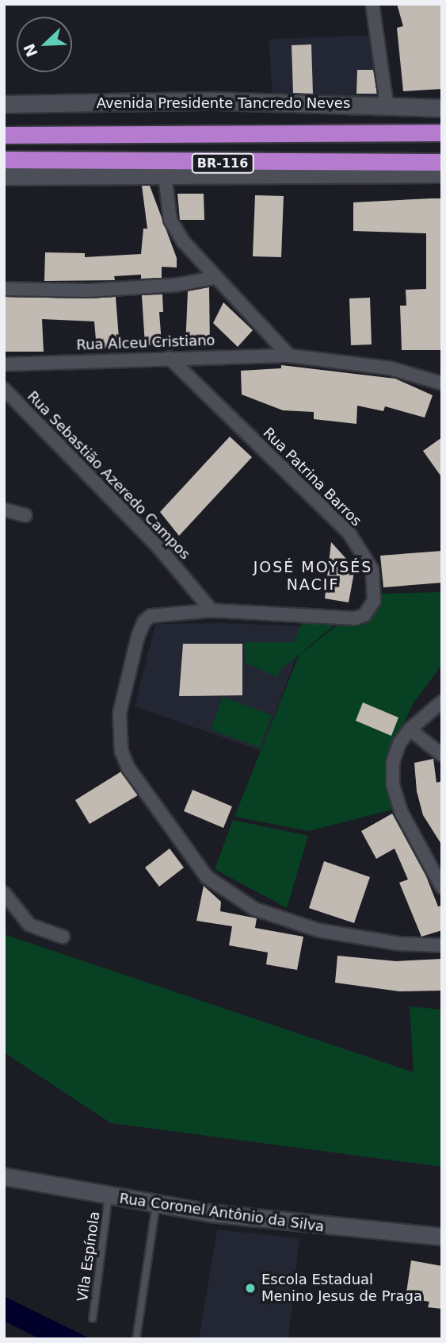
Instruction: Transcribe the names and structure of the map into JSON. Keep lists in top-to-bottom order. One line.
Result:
{"streets":{"highway":["BR-116"],"main road":["Avenida Presidente Tancredo Neves","Rua Coronel Antônio da Silva"],"street":["Rua Alceu Cristiano","Rua Sebastião Azeredo Campos","Rua Patrina Barros"],"lane":["Vila Espínola"]},"crossings":[["Rua Alceu Cristiano","Rua Patrina Barros"],["Rua Sebastião Azeredo Campos","Rua Patrina Barros"],["Rua Coronel Antônio da Silva","Vila Espínola"]],"districts":["JOSÉ MOYSÉS NACIF"],"places":["Escola Estadual Menino Jesus de Praga"],"north":"bottom left"}
